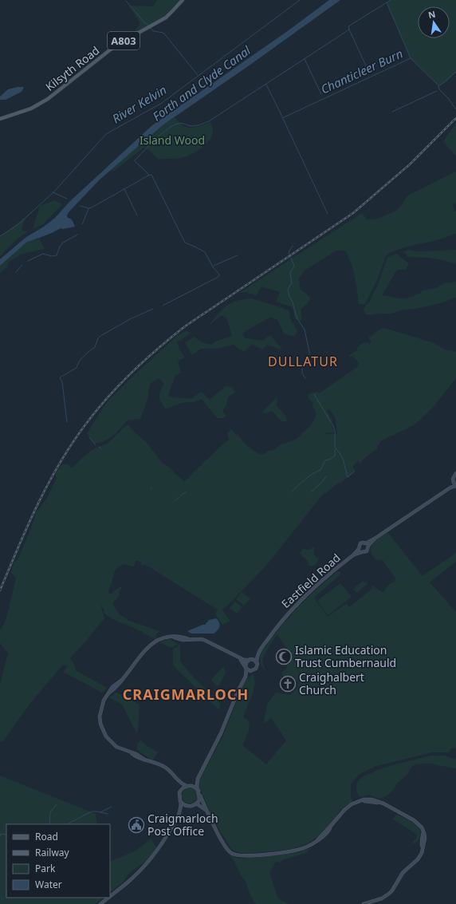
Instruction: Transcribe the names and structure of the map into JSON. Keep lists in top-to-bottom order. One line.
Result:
{"streets":{"main road":["A803","Kilsyth Road"],"street":["Eastfield Road"]},"districts":["DULLATUR","CRAIGMARLOCH"],"water":["Chanticleer Burn","Forth and Clyde Canal","River Kelvin"],"parks":["Island Wood"],"places":{"mosque":["Islamic Education Trust Cumbernauld"],"church":["Craighalbert Church"],"public building":["Craigmarloch Post Office"]},"legend":["Road","Railway","Park","Water"],"north":"top"}
